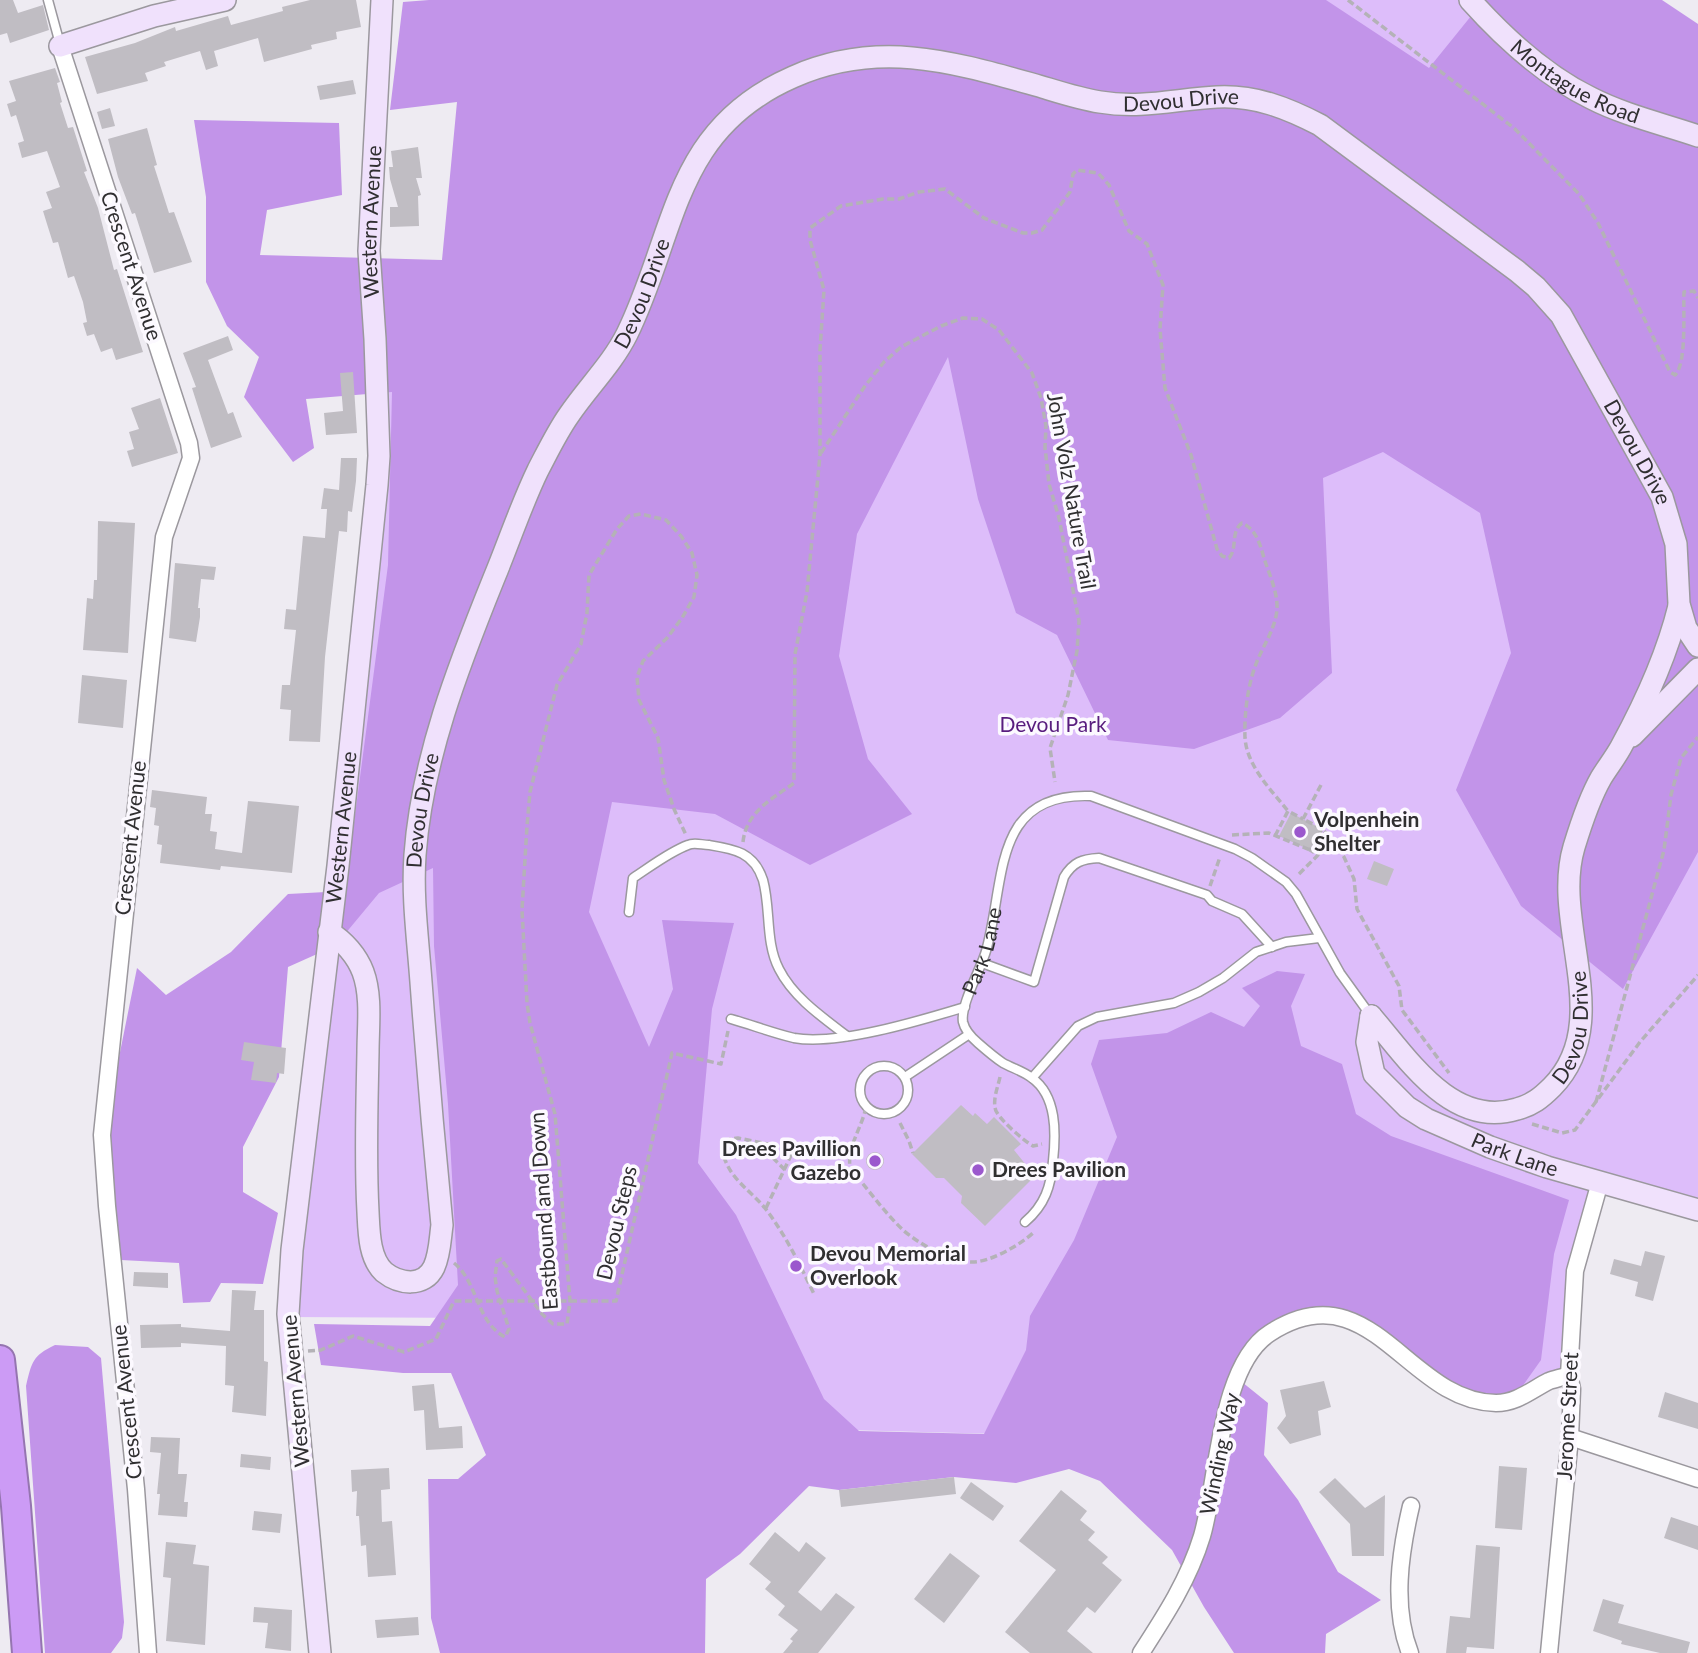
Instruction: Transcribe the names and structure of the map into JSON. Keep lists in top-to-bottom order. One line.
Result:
{"streets":{"street":["Montague Road","Devou Drive","Western Avenue","Crescent Avenue","Park Lane","Jerome Street","Winding Way"],"path":["John Volz Nature Trail","Eastbound and Down","Devou Steps"]},"crossings":[["Devou Drive","Western Avenue"],["Devou Drive","Park Lane"],["Devou Drive","Eastbound and Down"],["Park Lane","Jerome Street"],["Eastbound and Down","Devou Steps"],["Jerome Street","Winding Way"]],"parks":["Devou Park"],"places":["Volpenhein Shelter","Drees Pavillion Gazebo","Drees Pavilion","Devou Memorial Overlook"]}
